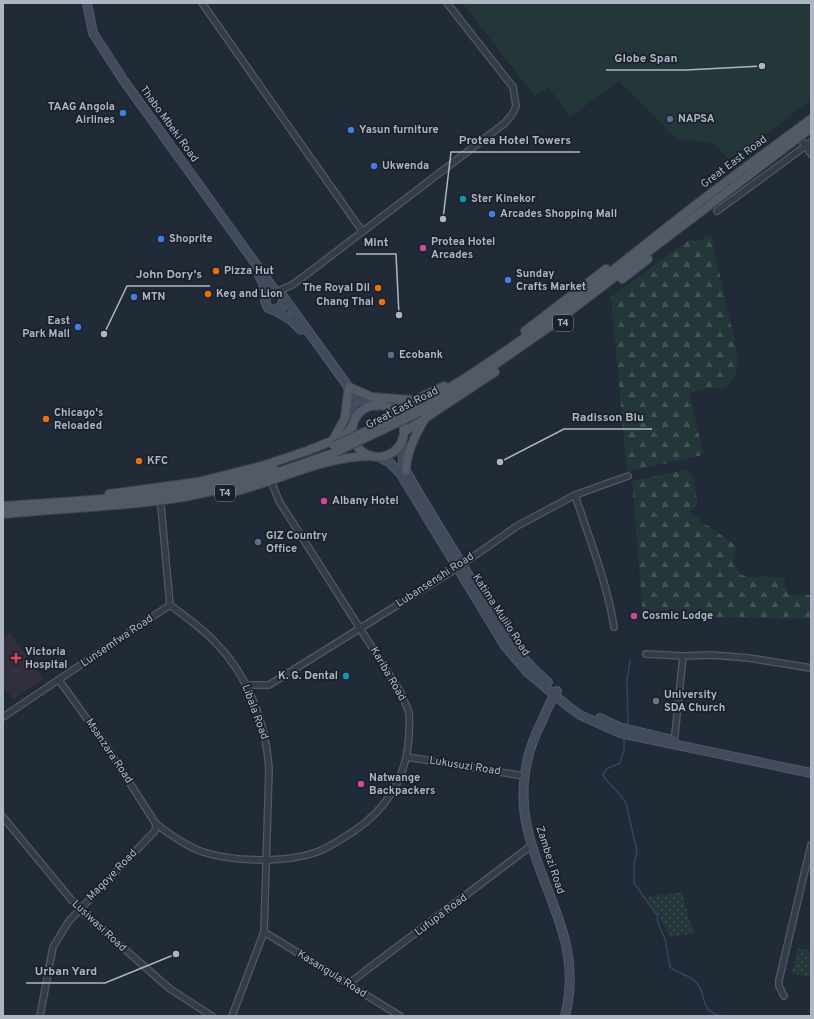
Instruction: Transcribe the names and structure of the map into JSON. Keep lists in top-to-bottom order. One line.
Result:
{"streets":{"main road":["Thabo Mbeki Road","Great East Road","T4","Katima Mulilo Road","Zambezi Road"],"street":["Lubansenshi Road","Lunsemfwa Road","Kariba Road","Libala Road","Msanzara Road","Lukusuzi Road","Magoye Road","Lufupa Road","Lusiwasi Road","Kasangula Road"]},"crossings":[["Thabo Mbeki Road","Great East Road"],["Thabo Mbeki Road","Katima Mulilo Road"],["Great East Road","Katima Mulilo Road"],["Great East Road","Kariba Road"],["Lubansenshi Road","Katima Mulilo Road"],["Lubansenshi Road","Kariba Road"],["Lubansenshi Road","Libala Road"],["Katima Mulilo Road","Zambezi Road"],["Lunsemfwa Road","Libala Road"],["Lunsemfwa Road","Msanzara Road"],["Kariba Road","Libala Road"],["Kariba Road","Msanzara Road"],["Kariba Road","Lukusuzi Road"],["Kariba Road","Magoye Road"],["Libala Road","Kasangula Road"],["Msanzara Road","Magoye Road"],["Lukusuzi Road","Zambezi Road"],["Zambezi Road","Lufupa Road"],["Magoye Road","Lusiwasi Road"],["Lufupa Road","Kasangula Road"]],"places":{"other":["Globe Span","TAAG Angola Airlines","NAPSA","Yasun furniture","Ukwenda","Ster Kinekor","Arcades Shopping Mall","Protea Hotel Towers","Shoprite","Protea Hotel Arcades","Pizza Hut","Sunday Crafts Market","The Royal Dil","Keg and Lion","MTN","Chang Thai","Mint","East Park Mall","John Dory's","Ecobank","Chicago's Reloaded","KFC","Radisson Blu","Albany Hotel","GIZ Country Office","Cosmic Lodge","K. G. Dental","University SDA Church","Natwange Backpackers","Urban Yard"],"health":["Victoria Hospital"]}}
